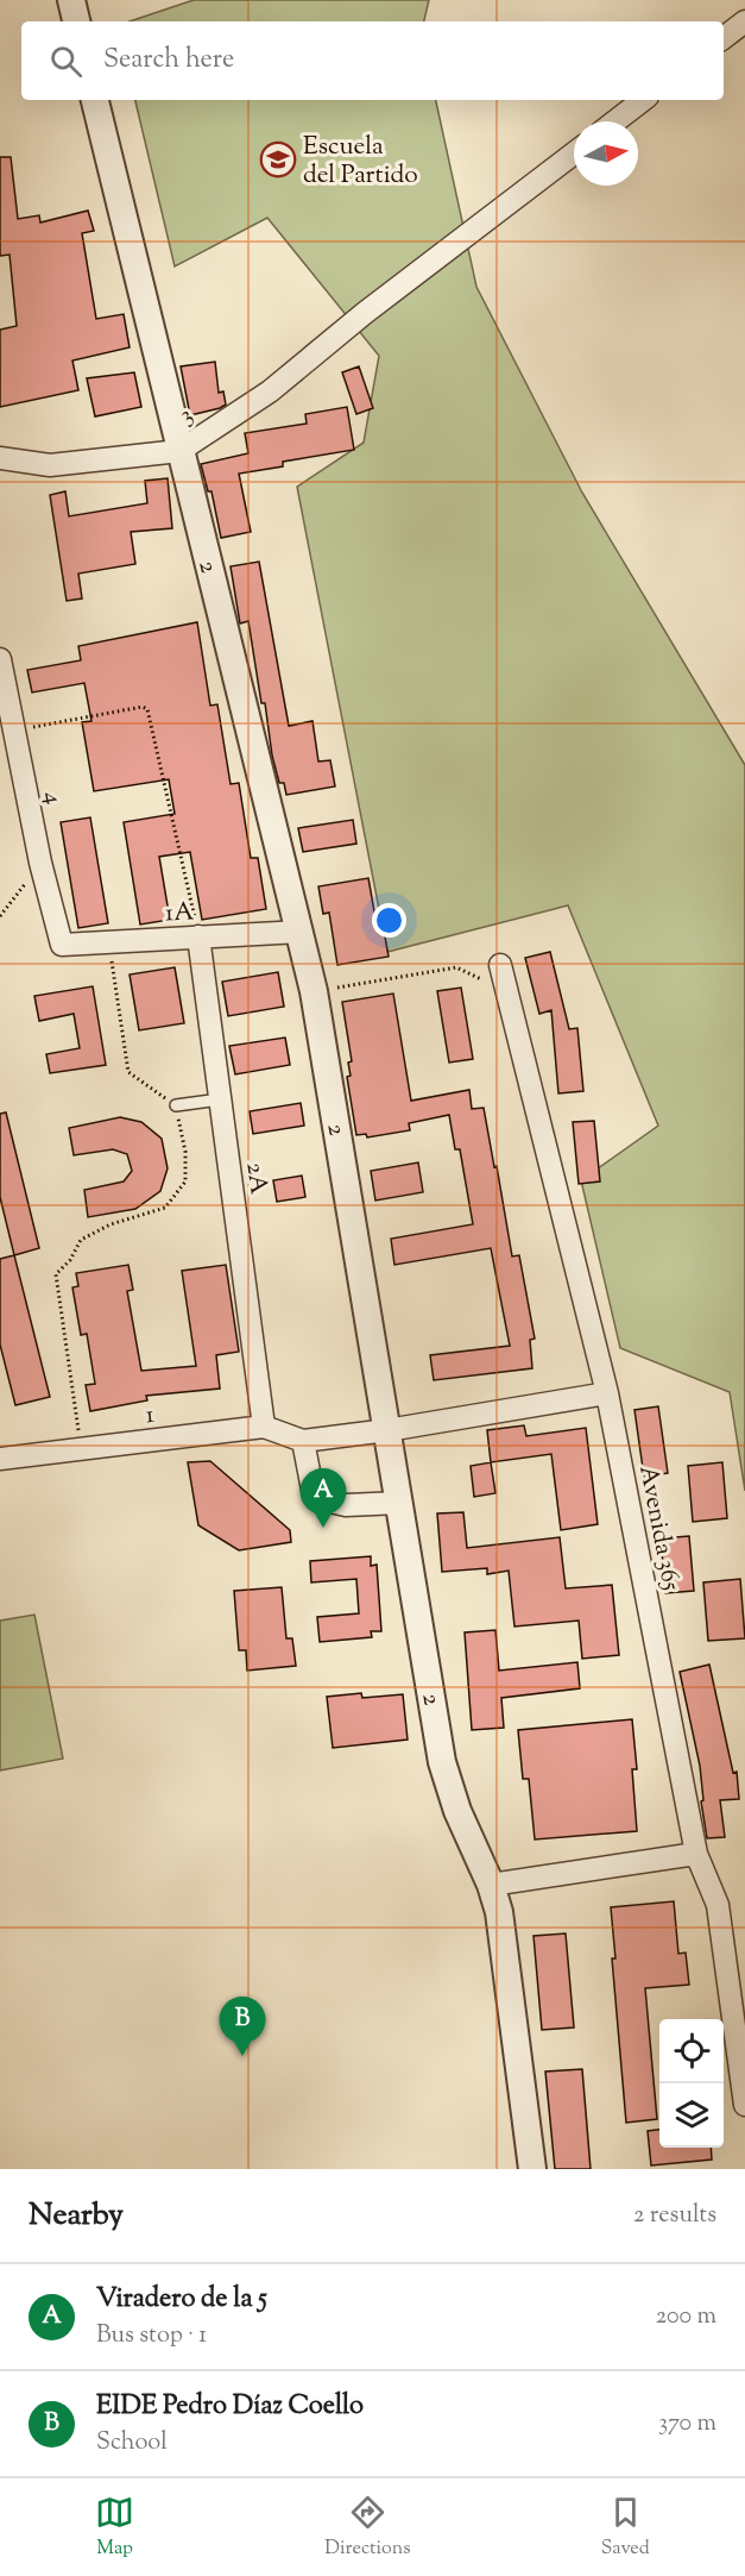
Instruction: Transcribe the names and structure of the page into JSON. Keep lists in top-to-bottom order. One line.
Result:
{"streets":{"street":["3","2","4","1A","2A","1","Avenida 365"]},"crossings":[["3","2"],["2","1A"],["2","1"],["4","1A"],["1A","2A"],["2A","1"],["1","Avenida 365"]],"places":{"school or university":["Escuela del Partido"]},"north":"right","page":{"search":"Search here","pins":["A","B"],"heading":["Nearby","2 results"],"list":[{"mark":"A","name":"Viradero de la 5","note":"Bus stop · 1","value":"200 m"},{"mark":"B","name":"EIDE Pedro Díaz Coello","note":"School","value":"370 m"}],"nav":["Map","Directions","Saved"]}}
